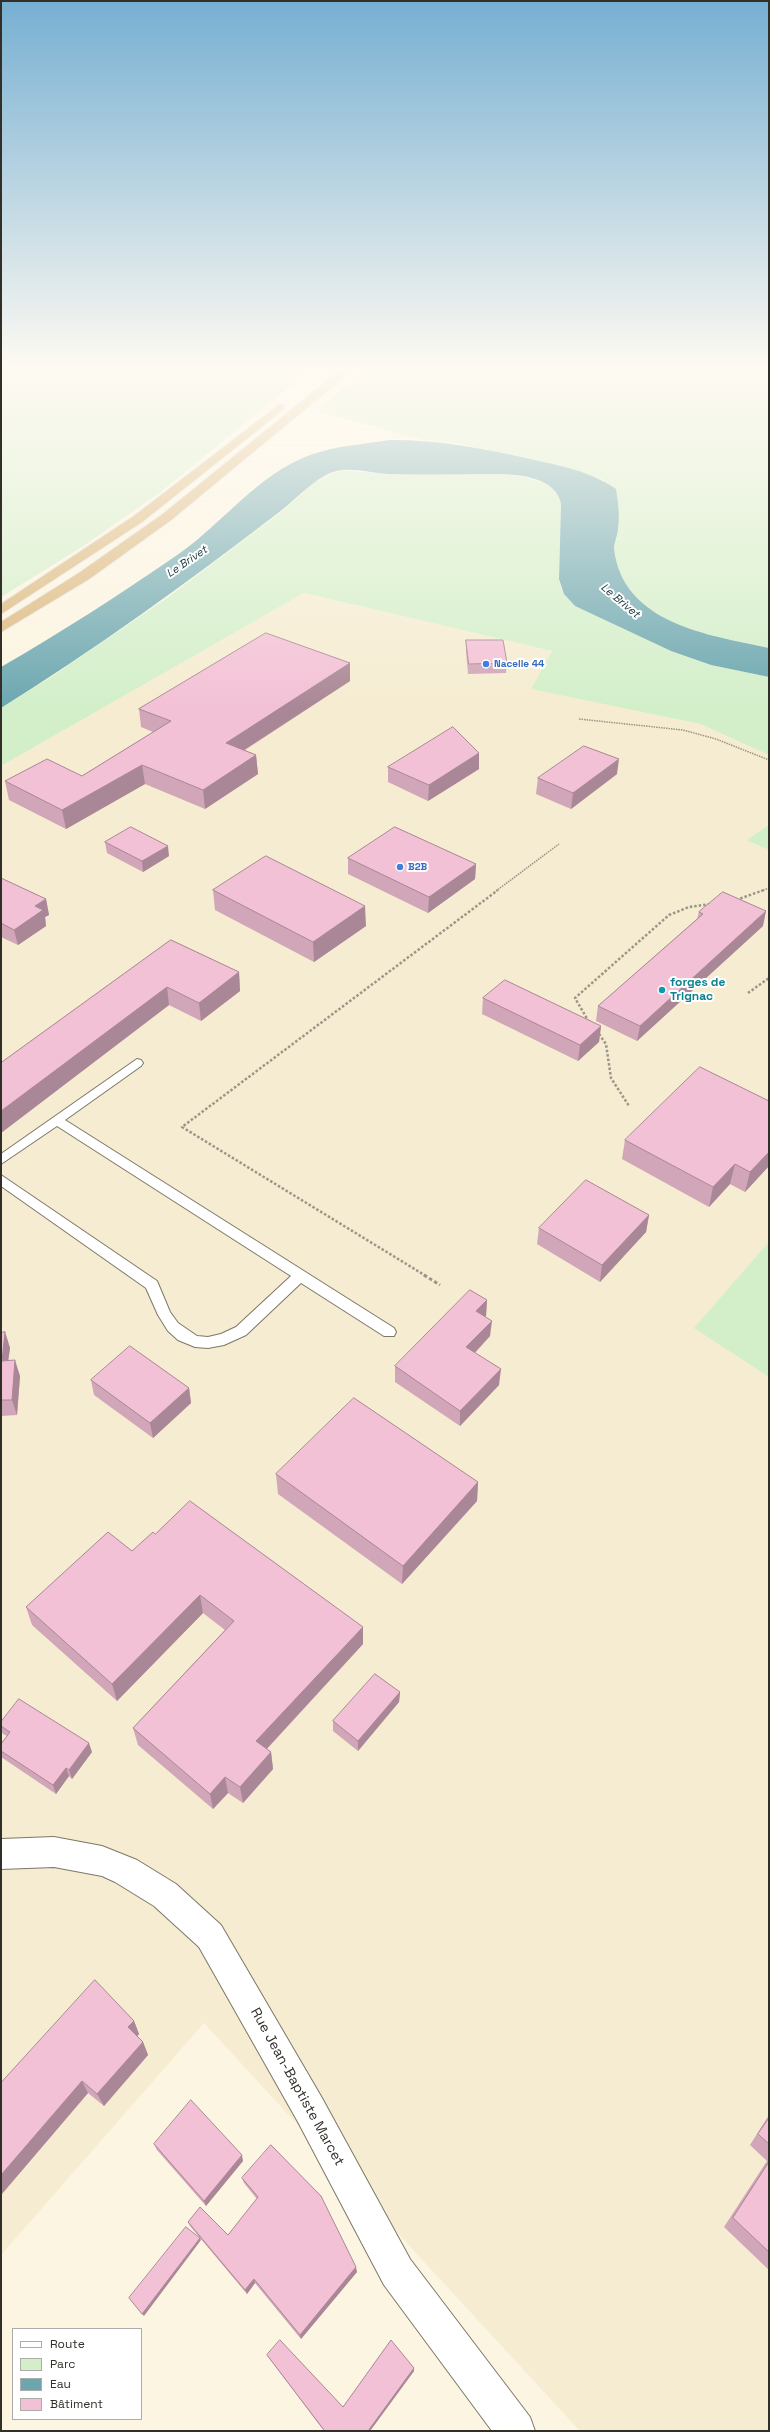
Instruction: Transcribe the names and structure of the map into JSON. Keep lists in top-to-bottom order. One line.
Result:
{"streets":{"street":["Rue Jean-Baptiste Marcet"]},"water":["Le Brivet"],"places":["Nacelle 44","B2B","forges de Trignac"],"legend":["Route","Parc","Eau","Bâtiment"]}
